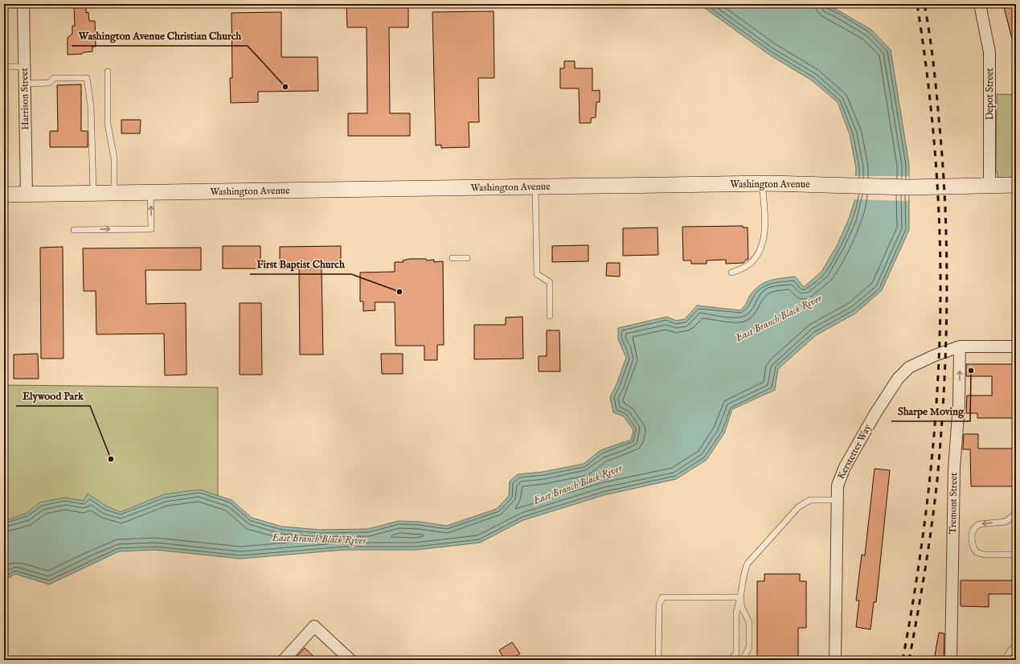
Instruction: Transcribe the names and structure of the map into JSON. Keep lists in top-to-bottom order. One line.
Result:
{"streets":{"street":["Depot Street","Harrison Street","Washington Avenue","Kerstetter Way","Tremont Street"]},"crossings":[["Depot Street","Washington Avenue"],["Harrison Street","Washington Avenue"],["Kerstetter Way","Tremont Street"]],"one_way":["Tremont Street"],"water":["East Branch Black River"],"places":["Washington Avenue Christian Church","First Baptist Church","Sharpe Moving","Elywood Park"]}
